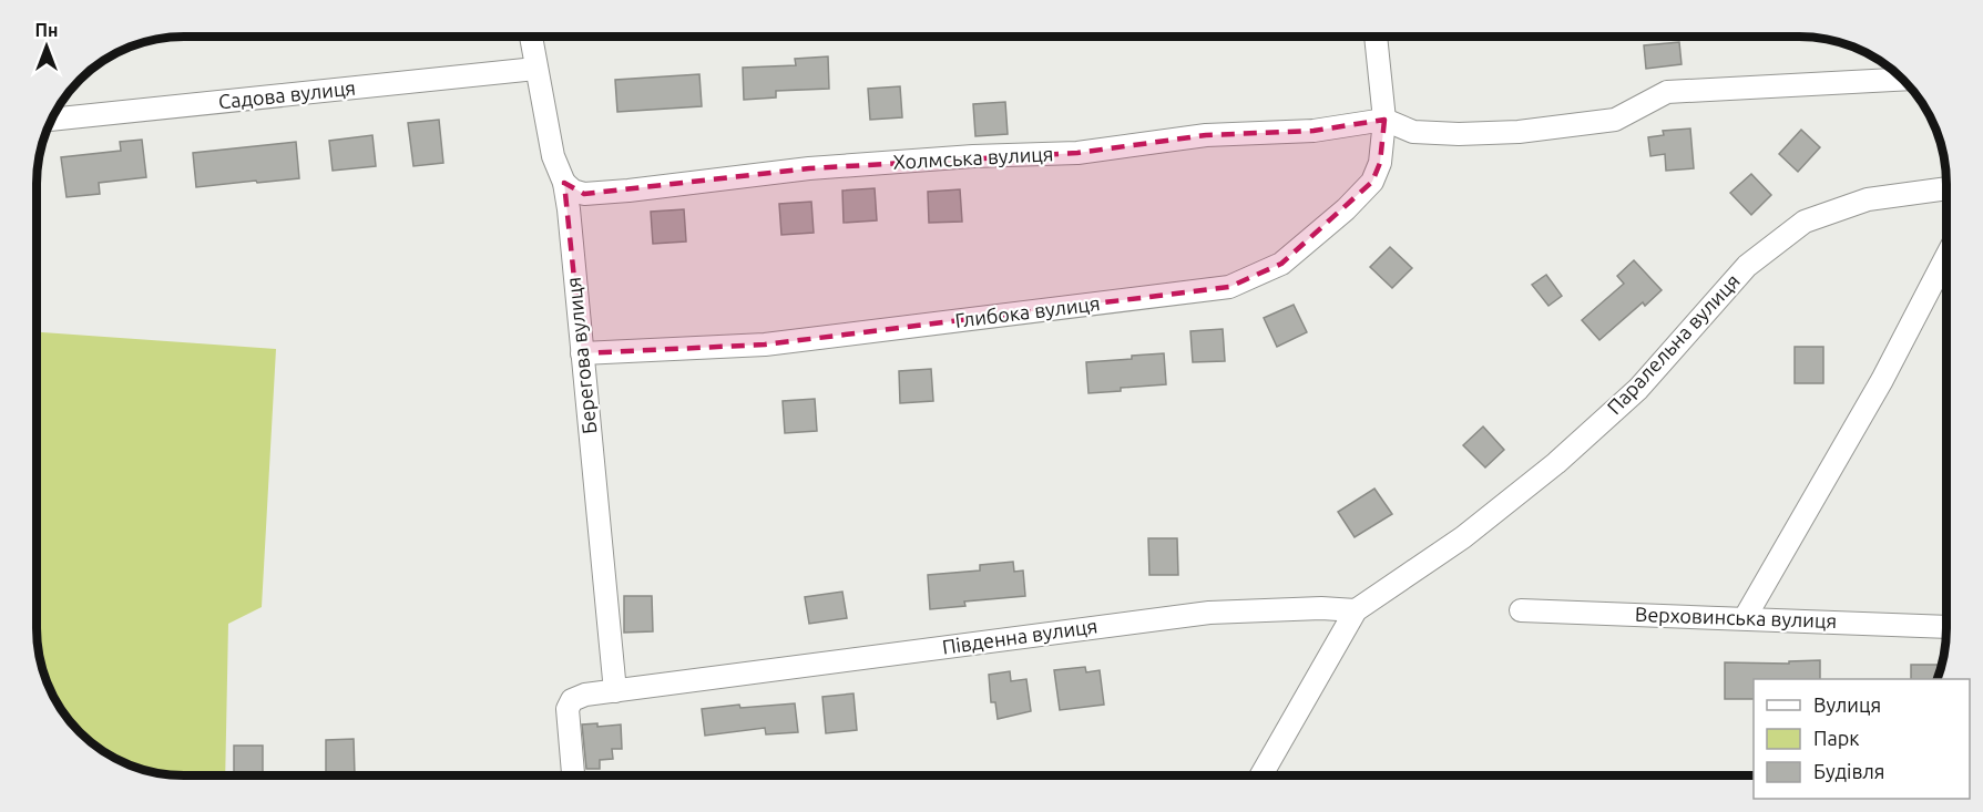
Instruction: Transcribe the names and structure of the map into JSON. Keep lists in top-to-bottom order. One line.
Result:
{"streets":{"street":["Садова вулиця","Холмська вулиця","Глибока вулиця","Паралельна вулиця","Берегова вулиця","Верховинська вулиця","Південна вулиця"]},"crossings":[["Садова вулиця","Берегова вулиця"],["Холмська вулиця","Глибока вулиця"],["Холмська вулиця","Берегова вулиця"],["Глибока вулиця","Берегова вулиця"],["Паралельна вулиця","Південна вулиця"],["Берегова вулиця","Південна вулиця"]],"legend":["Вулиця","Парк","Будівля"],"north":"top"}
